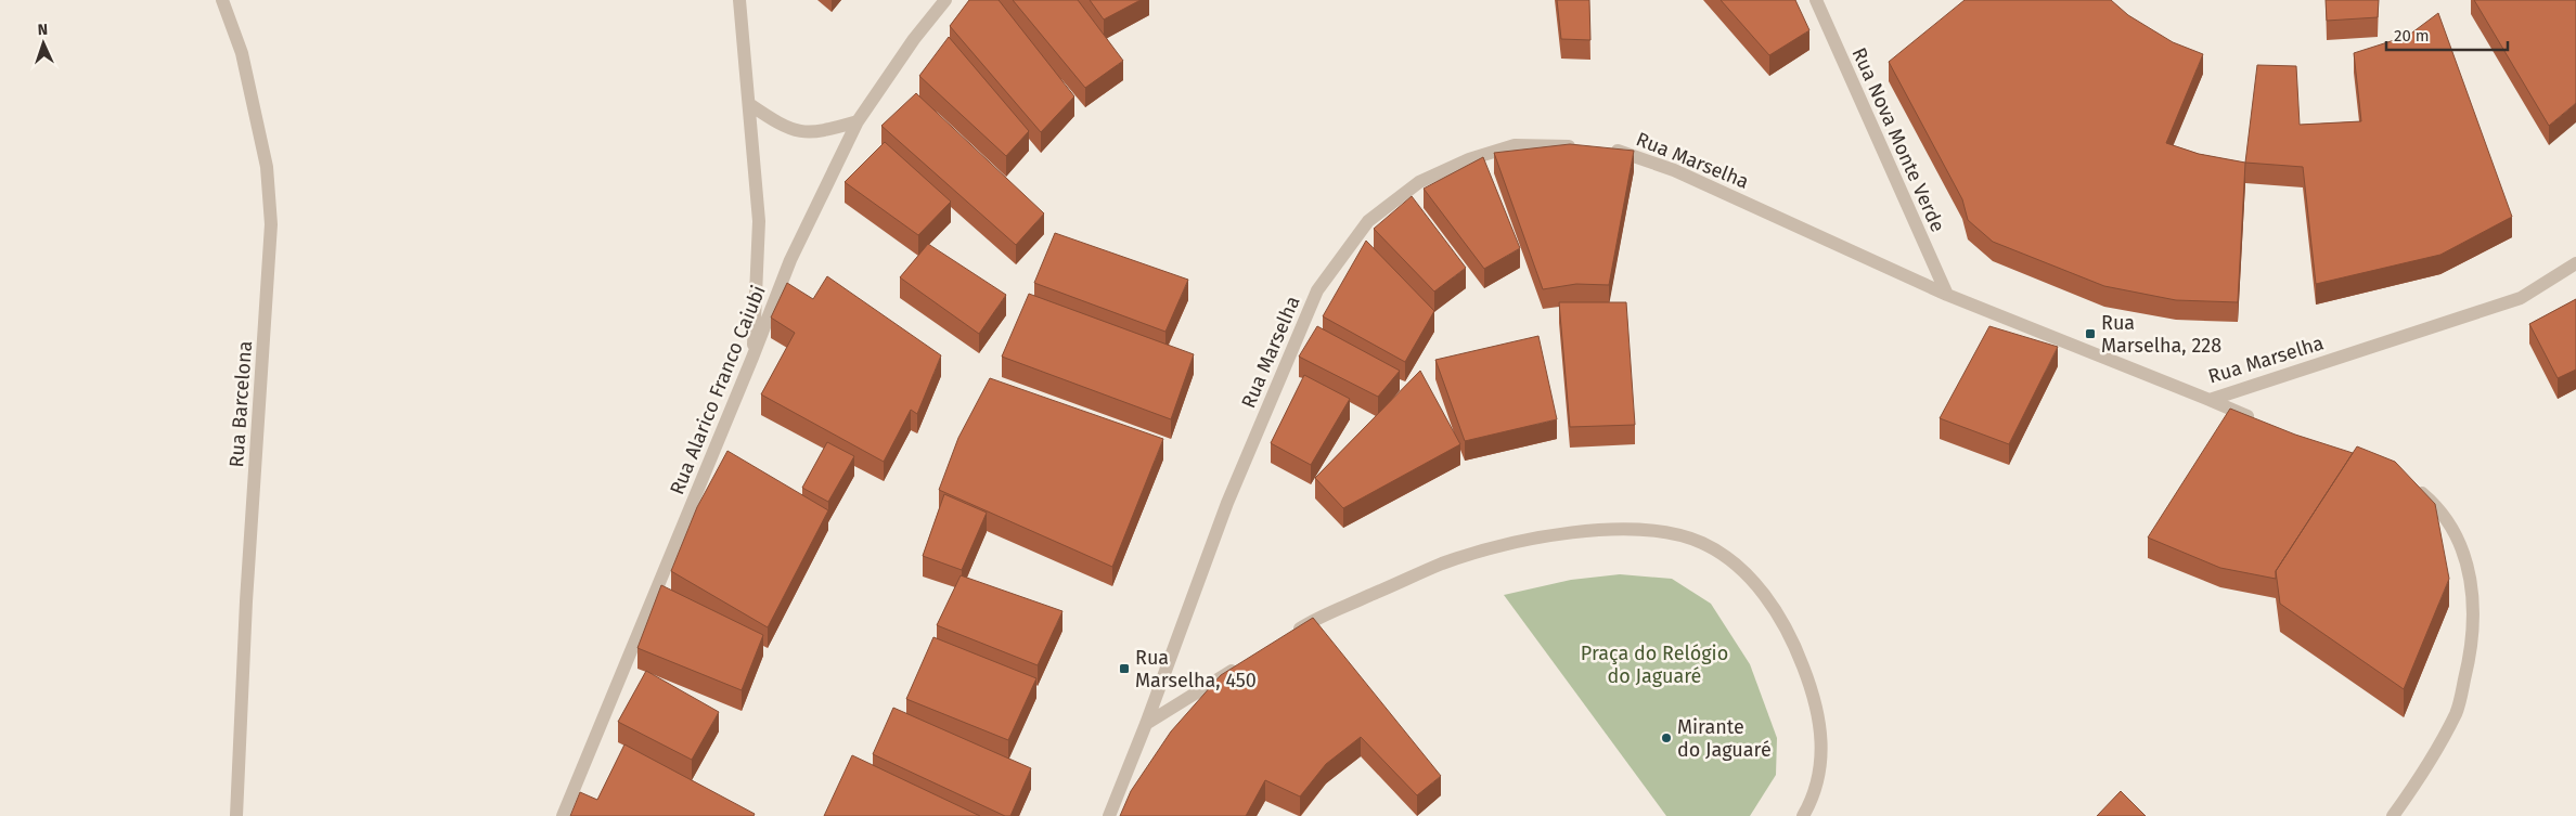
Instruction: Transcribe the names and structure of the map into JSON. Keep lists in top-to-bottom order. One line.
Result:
{"streets":{"street":["Rua Nova Monte Verde","Rua Marselha","Rua Alarico Franco Caiubi","Rua Barcelona"]},"crossings":[["Rua Nova Monte Verde","Rua Marselha"]],"parks":["Praça do Relógio do Jaguaré"],"places":{"transit":["Rua Marselha, 228","Rua Marselha, 450"],"other":["Mirante do Jaguaré"]},"scale_bar":"20 m","north":"top"}
